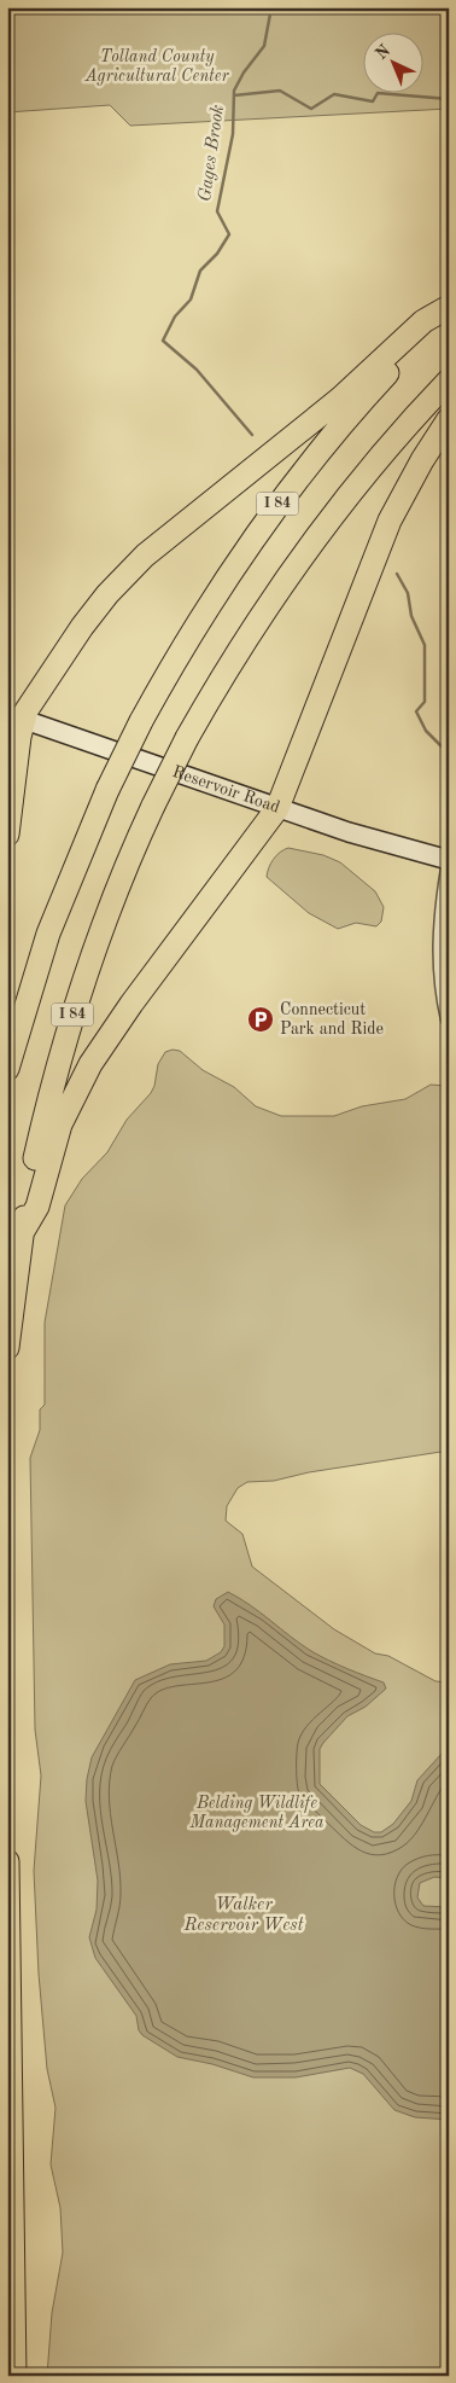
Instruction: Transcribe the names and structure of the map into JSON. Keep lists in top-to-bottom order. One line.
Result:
{"streets":{"highway":["I 84"],"main road":["Reservoir Road"]},"water":["Gages Brook","Walker Reservoir West"],"parks":["Tolland County Agricultural Center","Belding Wildlife Management Area"],"places":{"parking":["Connecticut Park and Ride"]},"north":"top left"}
